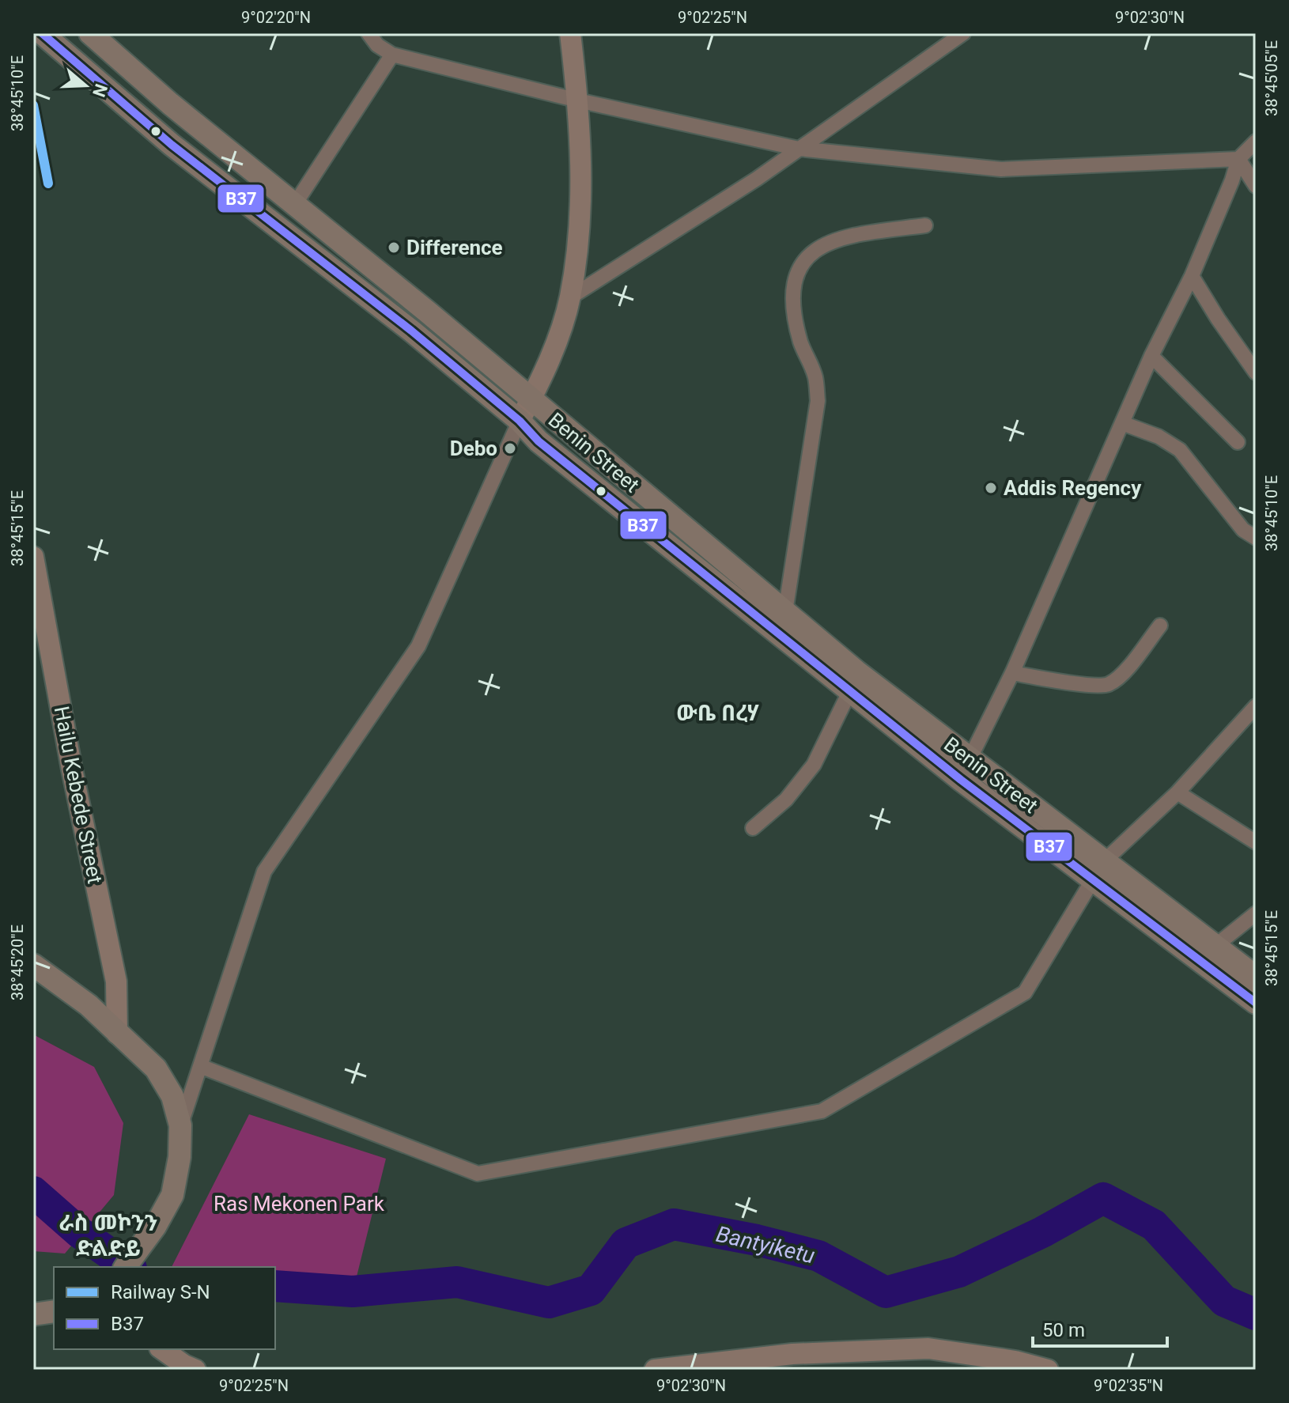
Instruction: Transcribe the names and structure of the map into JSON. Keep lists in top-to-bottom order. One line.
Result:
{"streets":{"main road":["Benin Street","Hailu Kebede Street"]},"districts":["ውቤ በረሃ","ራስ መኮንን ድልድይ"],"water":["Bantyiketu"],"parks":["Ras Mekonen Park"],"places":["Difference","Debo","Addis Regency"],"lines":["transit line B37","rail line S-N"],"legend":["Railway S-N","B37"],"scale_bar":"50 m","north":"right","coordinates":["9°02'20\"N","9°02'25\"N","9°02'30\"N","38°45'05\"E","38°45'10\"E","38°45'15\"E","38°45'20\"E","9°02'35\"N"]}
